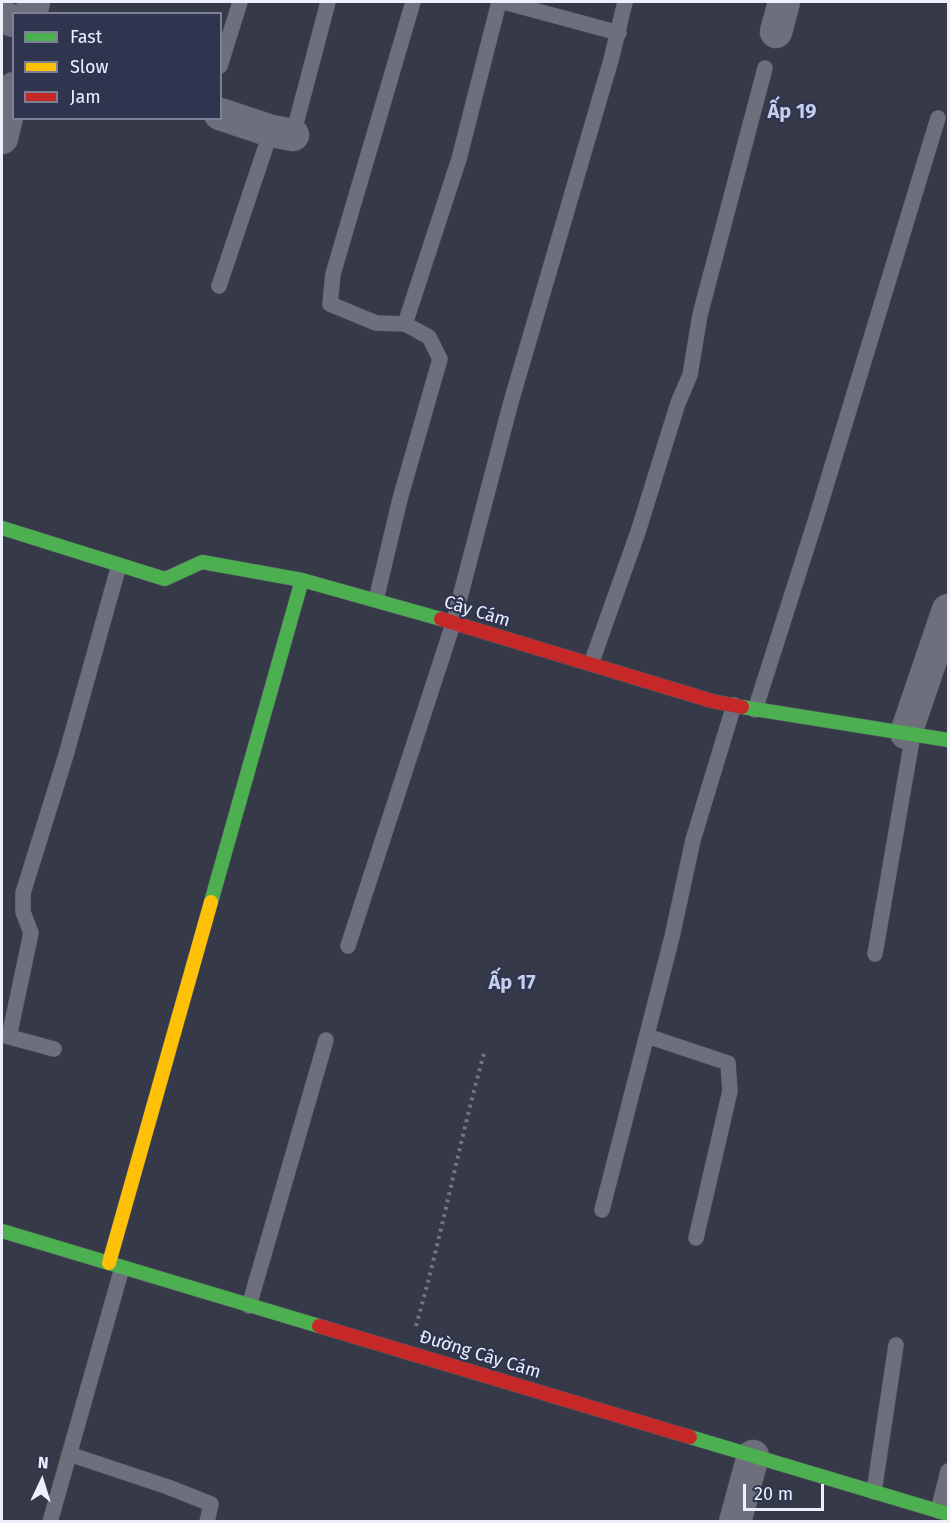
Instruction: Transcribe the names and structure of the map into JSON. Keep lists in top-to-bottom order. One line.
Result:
{"streets":{"street":["Cây Cám","Đường Cây Cám"]},"districts":["Ấp 19","Ấp 17"],"legend":["Fast","Slow","Jam"],"scale_bar":"20 m","north":"top"}
